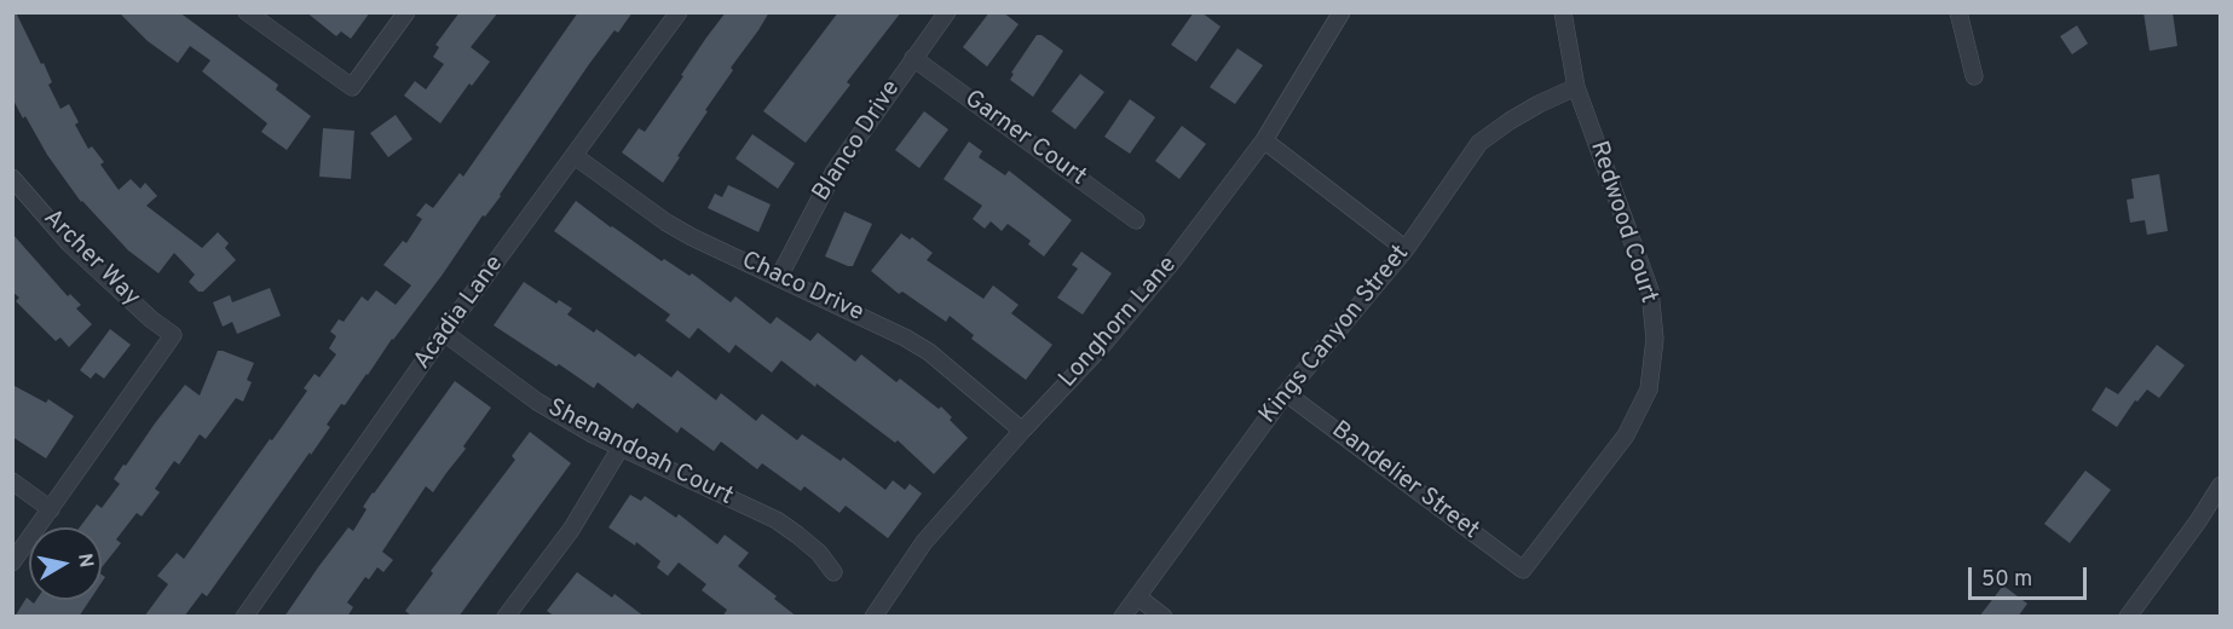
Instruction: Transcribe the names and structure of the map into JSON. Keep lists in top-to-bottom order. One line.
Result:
{"streets":{"street":["Garner Court","Blanco Drive","Redwood Court","Archer Way","Chaco Drive","Acadia Lane","Longhorn Lane","Kings Canyon Street","Shenandoah Court","Bandelier Street"]},"crossings":[["Garner Court","Blanco Drive"],["Blanco Drive","Chaco Drive"],["Redwood Court","Kings Canyon Street"],["Redwood Court","Bandelier Street"],["Chaco Drive","Acadia Lane"],["Chaco Drive","Longhorn Lane"],["Acadia Lane","Shenandoah Court"],["Kings Canyon Street","Bandelier Street"]],"scale_bar":"50 m","north":"right"}
